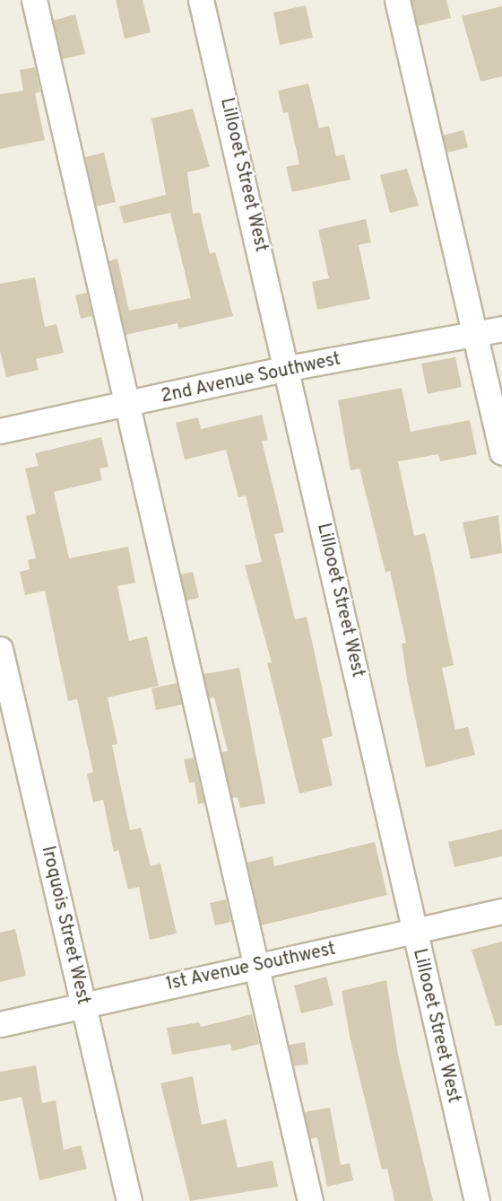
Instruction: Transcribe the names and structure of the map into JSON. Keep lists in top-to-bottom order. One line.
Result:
{"streets":{"street":["Lillooet Street West","2nd Avenue Southwest","Iroquois Street West","1st Avenue Southwest"]},"crossings":[["Lillooet Street West","2nd Avenue Southwest"],["Lillooet Street West","1st Avenue Southwest"],["Iroquois Street West","1st Avenue Southwest"]]}
